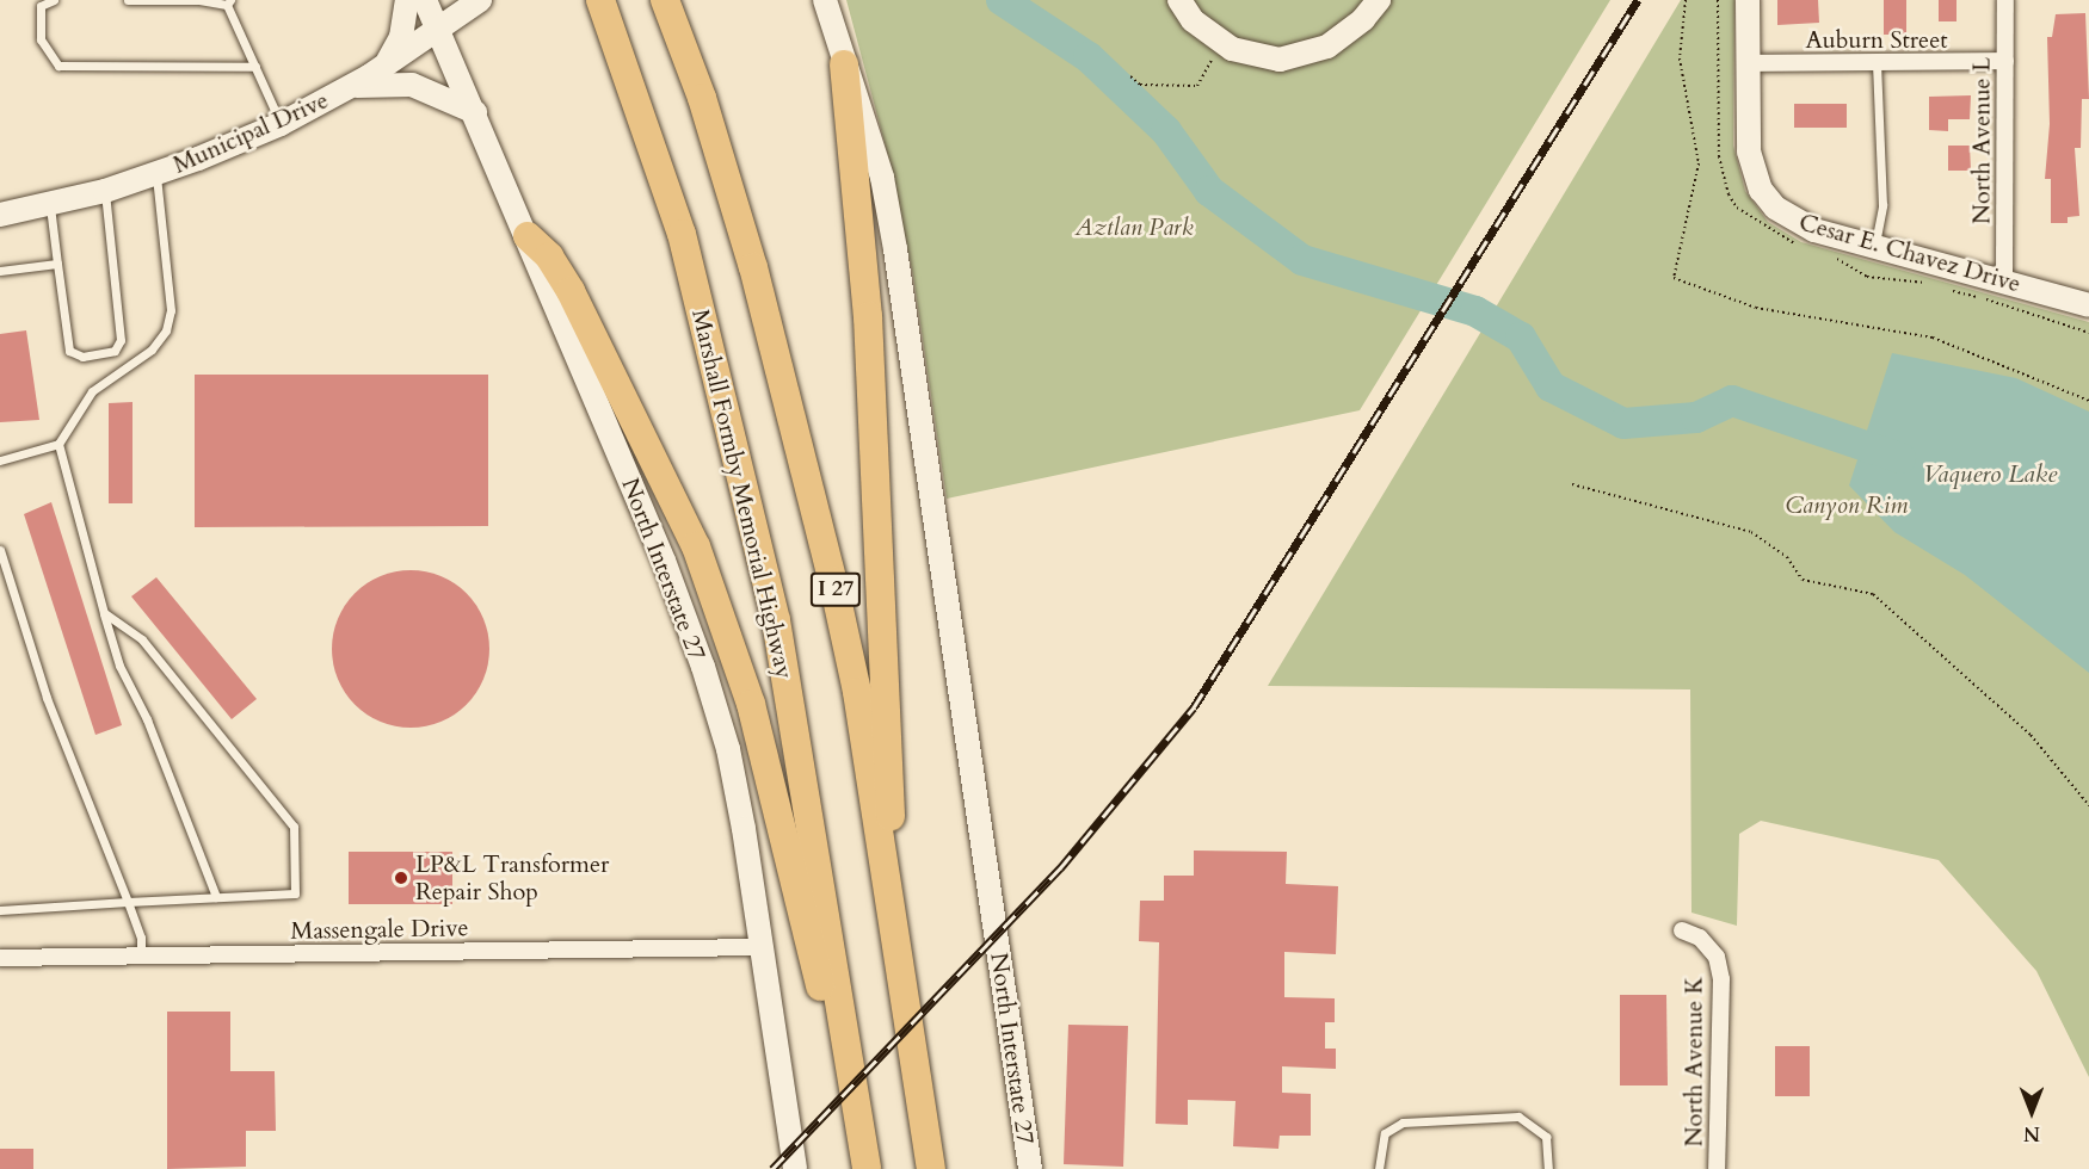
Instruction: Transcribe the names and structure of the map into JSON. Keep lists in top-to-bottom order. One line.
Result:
{"streets":{"highway":["Marshall Formby Memorial Highway","I 27"],"main road":["Municipal Drive","Cesar E. Chavez Drive","North Interstate 27"],"street":["Auburn Street","North Avenue L","Massengale Drive","North Avenue K"]},"crossings":[["Auburn Street","North Avenue L"],["Auburn Street","Cesar E. Chavez Drive"],["Municipal Drive","North Interstate 27"],["North Avenue L","Cesar E. Chavez Drive"],["North Interstate 27","Massengale Drive"]],"water":["Vaquero Lake"],"parks":["Aztlan Park","Canyon Rim"],"places":["LP&L Transformer Repair Shop"],"north":"bottom"}
